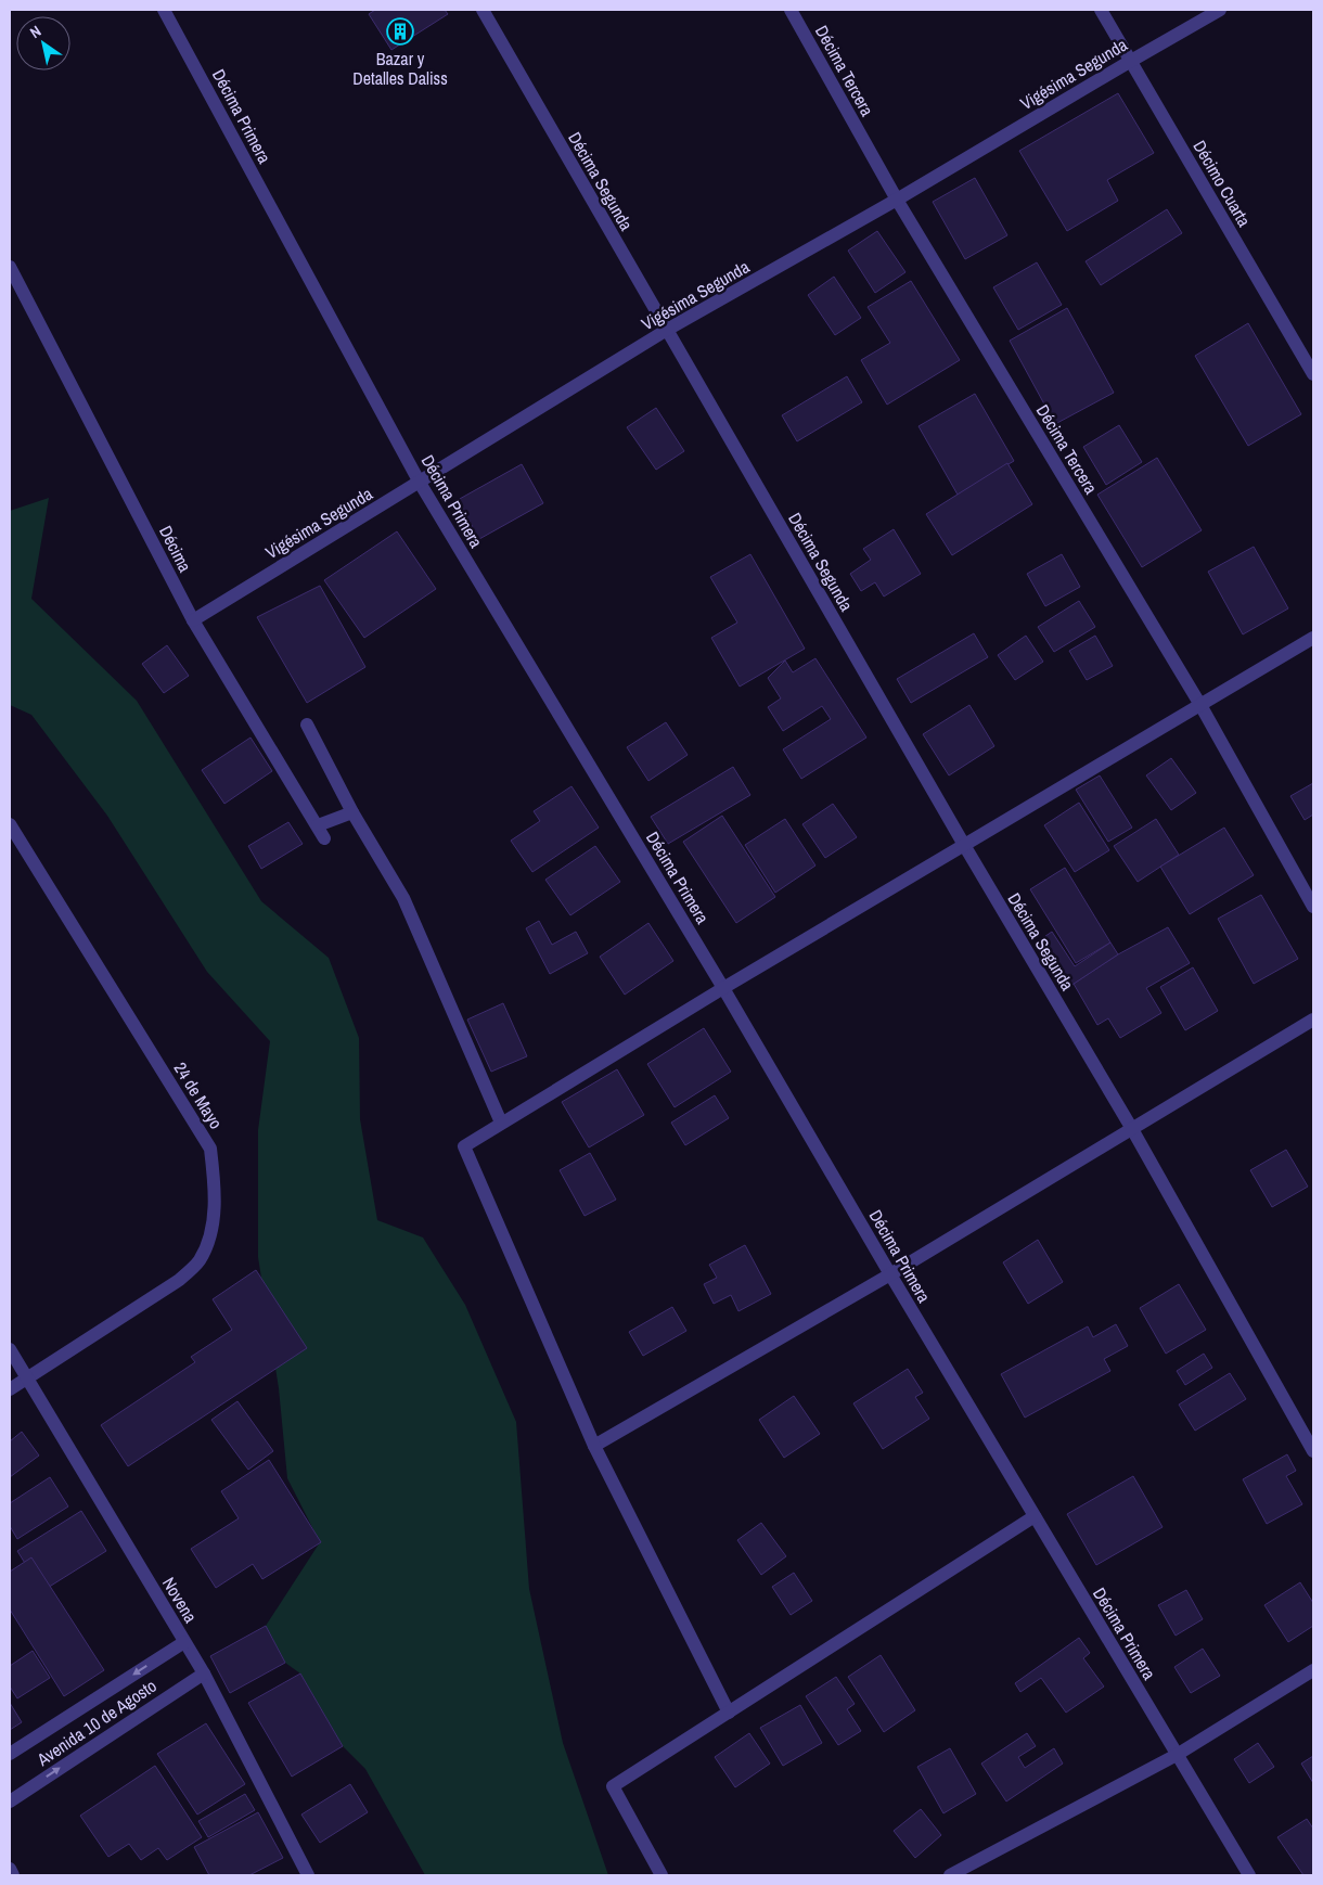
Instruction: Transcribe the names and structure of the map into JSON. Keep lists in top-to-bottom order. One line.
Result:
{"streets":{"street":["Décima Tercera","Vigésima Segunda","Décima Primera","Décima Segunda","Décimo Cuarta","Décima","24 de Mayo","Novena","Avenida 10 de Agosto"]},"crossings":[["Décima Tercera","Vigésima Segunda"],["Vigésima Segunda","Décima Primera"],["Vigésima Segunda","Décima Segunda"],["Vigésima Segunda","Décimo Cuarta"],["Vigésima Segunda","Décima"],["24 de Mayo","Novena"],["Novena","Avenida 10 de Agosto"]],"places":{"building":["Bazar y Detalles Daliss"]},"north":"top left"}
